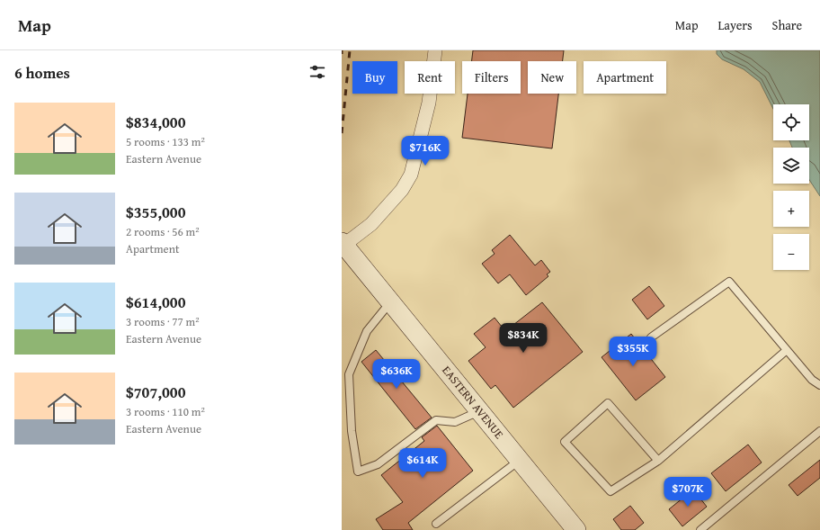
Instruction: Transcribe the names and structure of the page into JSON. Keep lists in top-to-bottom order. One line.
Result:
{"streets":{"main road":["EASTERN AVENUE"]},"page":{"header":"Map","nav":["Map","Layers","Share"],"heading":"6 homes","chip":["Buy","Rent","Filters","New","Apartment"],"list":[{"name":"$834,000","note":"5 rooms · 133 m² · Eastern Avenue"},{"name":"$355,000","note":"2 rooms · 56 m² · Apartment"},{"name":"$614,000","note":"3 rooms · 77 m² · Eastern Avenue"},{"name":"$707,000","note":"3 rooms · 110 m² · Eastern Avenue"}],"map_buttons":["+","−"],"price":["$716K","$834K","$355K","$636K","$614K","$707K"]}}
